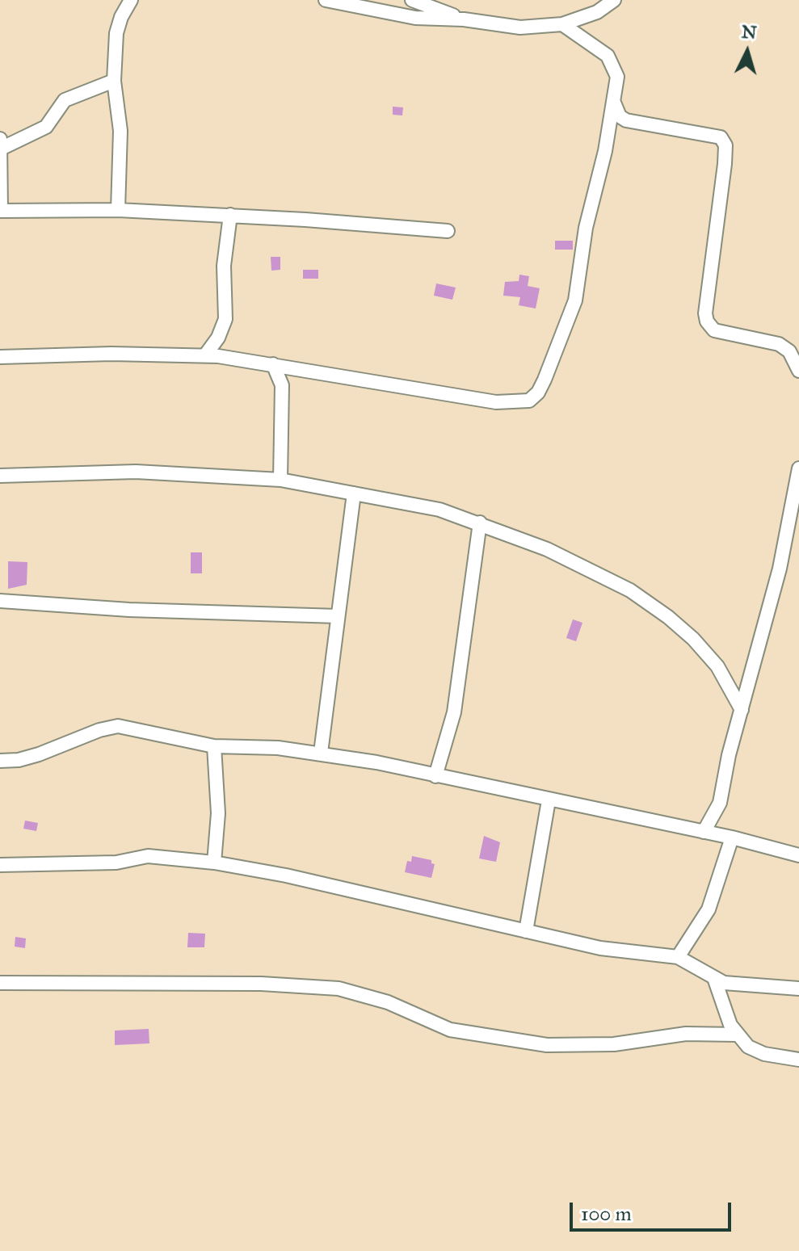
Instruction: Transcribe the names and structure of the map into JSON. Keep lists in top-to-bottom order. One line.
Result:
{"scale_bar":"100 m","north":"top"}
